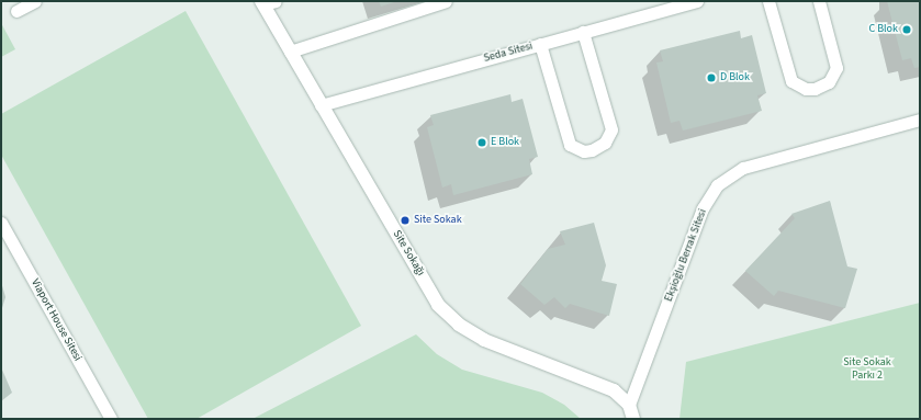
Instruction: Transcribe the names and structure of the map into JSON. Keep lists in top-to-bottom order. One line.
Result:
{"streets":{"street":["Site Sokağı"],"lane":["Seda Sitesi","Ekşioğlu Berrak Sitesi","Viaport House Sitesi"]},"crossings":[["Seda Sitesi","Site Sokağı"],["Site Sokağı","Ekşioğlu Berrak Sitesi"]],"parks":["Site Sokak Parkı 2"],"places":["C Blok","D Blok","E Blok","Site Sokak"]}
